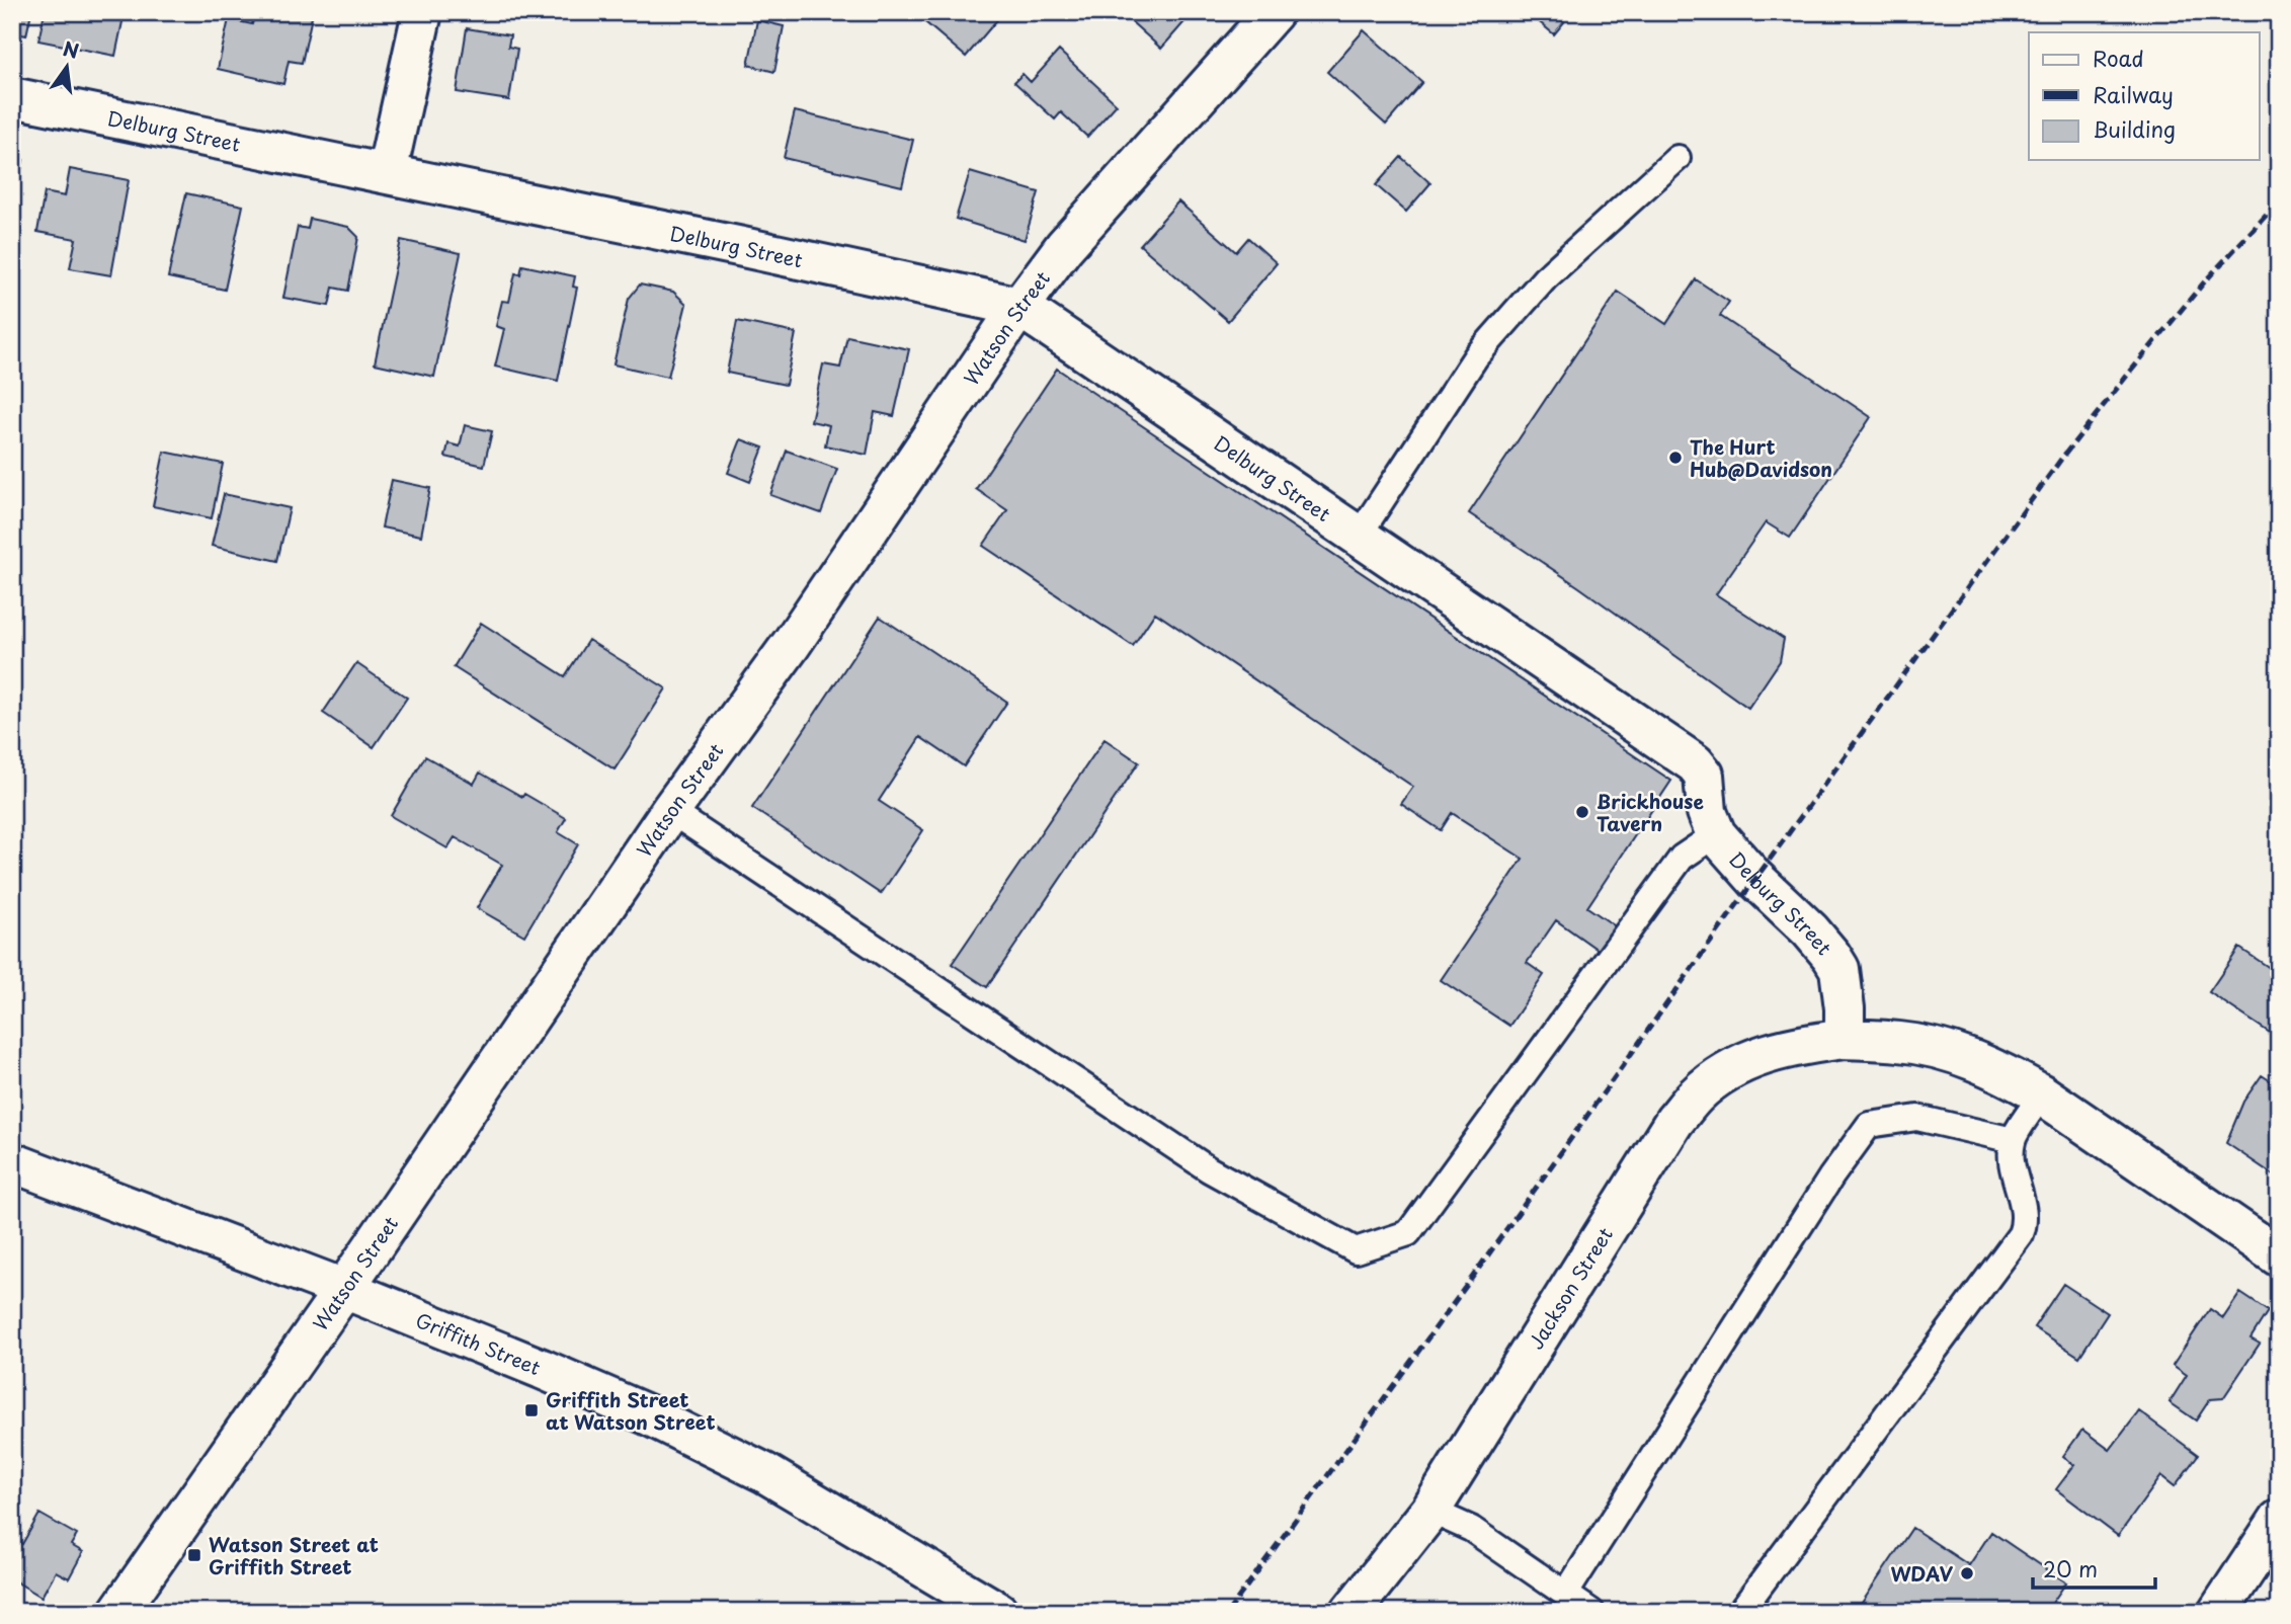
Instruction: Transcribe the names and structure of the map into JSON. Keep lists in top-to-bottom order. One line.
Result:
{"streets":{"street":["Delburg Street","Watson Street","Jackson Street","Griffith Street"]},"crossings":[["Delburg Street","Watson Street"],["Delburg Street","Jackson Street"],["Watson Street","Griffith Street"]],"places":{"other":["The Hurt Hub@Davidson","Brickhouse Tavern","WDAV"],"transit":["Griffith Street at Watson Street","Watson Street at Griffith Street"]},"legend":["Road","Railway","Building"],"scale_bar":"20 m","north":"top"}
